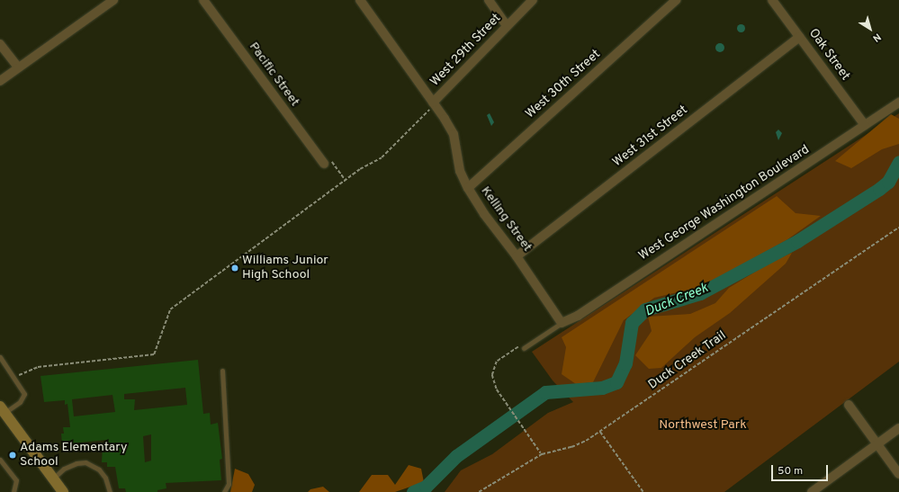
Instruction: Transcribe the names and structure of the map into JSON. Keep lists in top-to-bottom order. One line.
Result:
{"streets":{"street":["West 29th Street","Oak Street","Pacific Street","West 30th Street","West 31st Street","West George Washington Boulevard","Kelling Street"],"path":["Duck Creek Trail"]},"crossings":[["West 29th Street","Kelling Street"],["Oak Street","West 31st Street"],["Oak Street","West George Washington Boulevard"],["West 30th Street","Kelling Street"],["West 31st Street","Kelling Street"],["West George Washington Boulevard","Kelling Street"]],"water":["Duck Creek"],"parks":["Northwest Park"],"places":["Williams Junior High School","Adams Elementary School"],"scale_bar":"50 m","north":"bottom right"}
